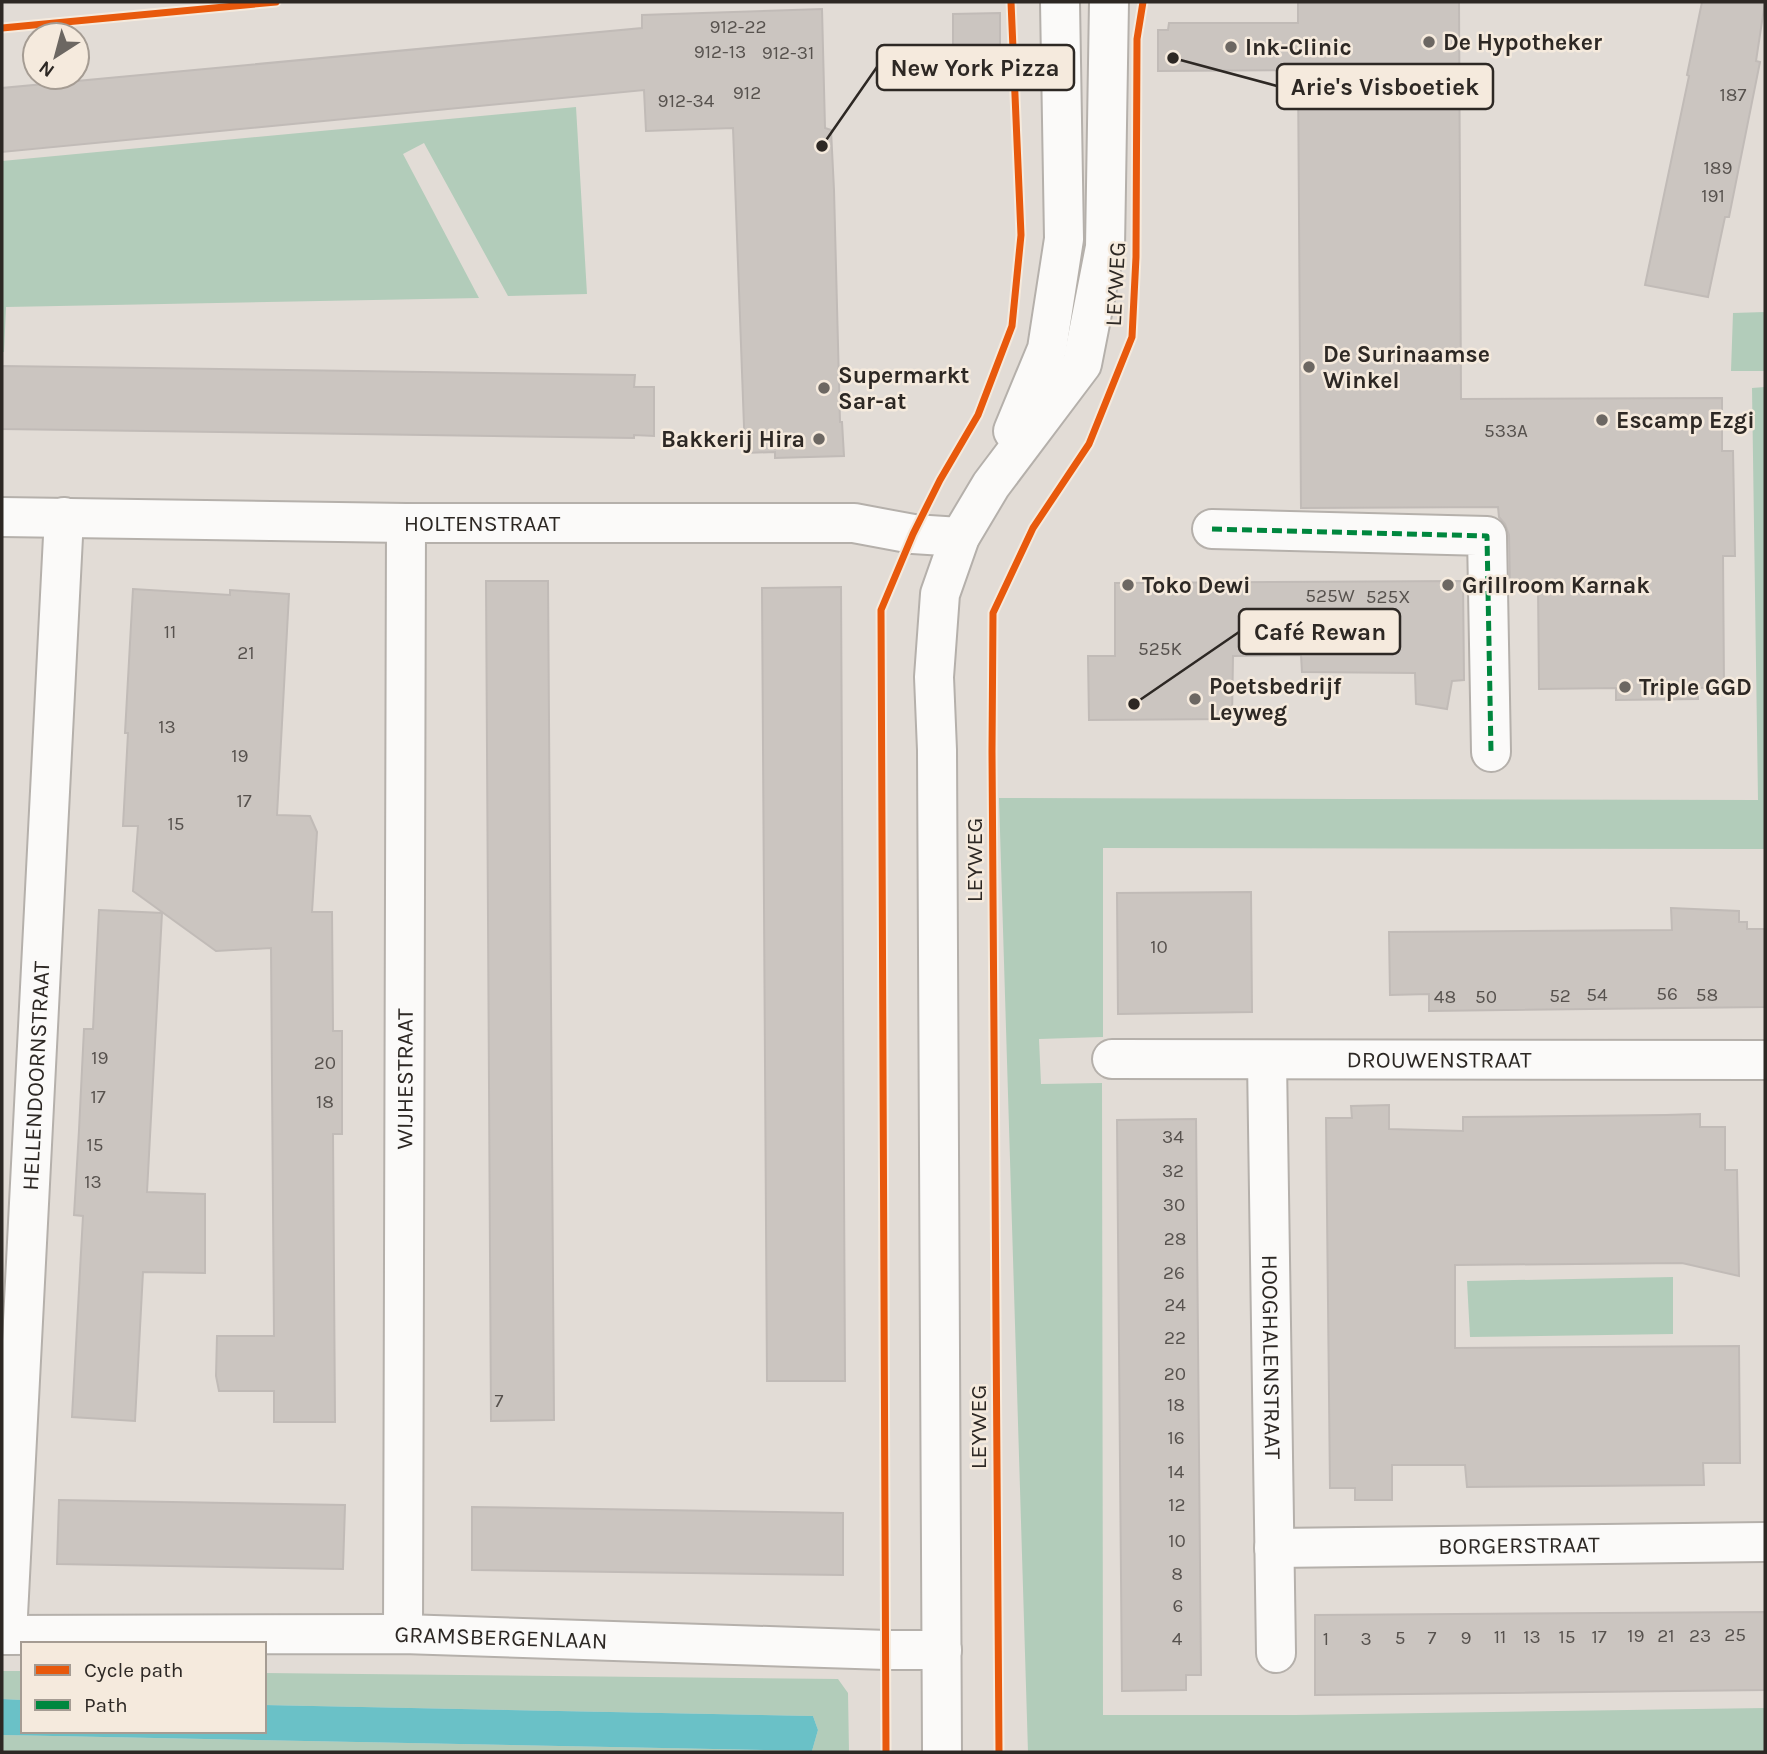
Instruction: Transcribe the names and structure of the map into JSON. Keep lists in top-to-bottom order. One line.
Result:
{"streets":{"street":["LEYWEG","HOLTENSTRAAT","DROUWENSTRAAT","HELLENDOORNSTRAAT","WIJHESTRAAT","HOOGHALENSTRAAT","BORGERSTRAAT","GRAMSBERGENLAAN"]},"crossings":[["LEYWEG","HOLTENSTRAAT"],["LEYWEG","GRAMSBERGENLAAN"],["HOLTENSTRAAT","HELLENDOORNSTRAAT"],["HOLTENSTRAAT","WIJHESTRAAT"],["DROUWENSTRAAT","HOOGHALENSTRAAT"],["HELLENDOORNSTRAAT","GRAMSBERGENLAAN"],["WIJHESTRAAT","GRAMSBERGENLAAN"],["HOOGHALENSTRAAT","BORGERSTRAAT"]],"places":["De Hypotheker","Ink-Clinic","Arie's Visboetiek","New York Pizza","De Surinaamse Winkel","Supermarkt Sar-at","Escamp Ezgi","Bakkerij Hira","Toko Dewi","Grillroom Karnak","Triple GGD","Poetsbedrijf Leyweg","Café Rewan"],"house_numbers":["912-22","912-13","912-31","912","187","912-34","189","191","533A","525W","525X","11","525K","21","13","19","17","15","10","56","54","58","52","48","50","19","20","17","18","34","15","32","13","30","28","26","24","22","20","7","18","16","14","12","10","8","6","25","19","21","23","11","13","15","17","5","7","9","4","1","3"],"legend":["Cycle path","Path"],"north":"bottom left"}
